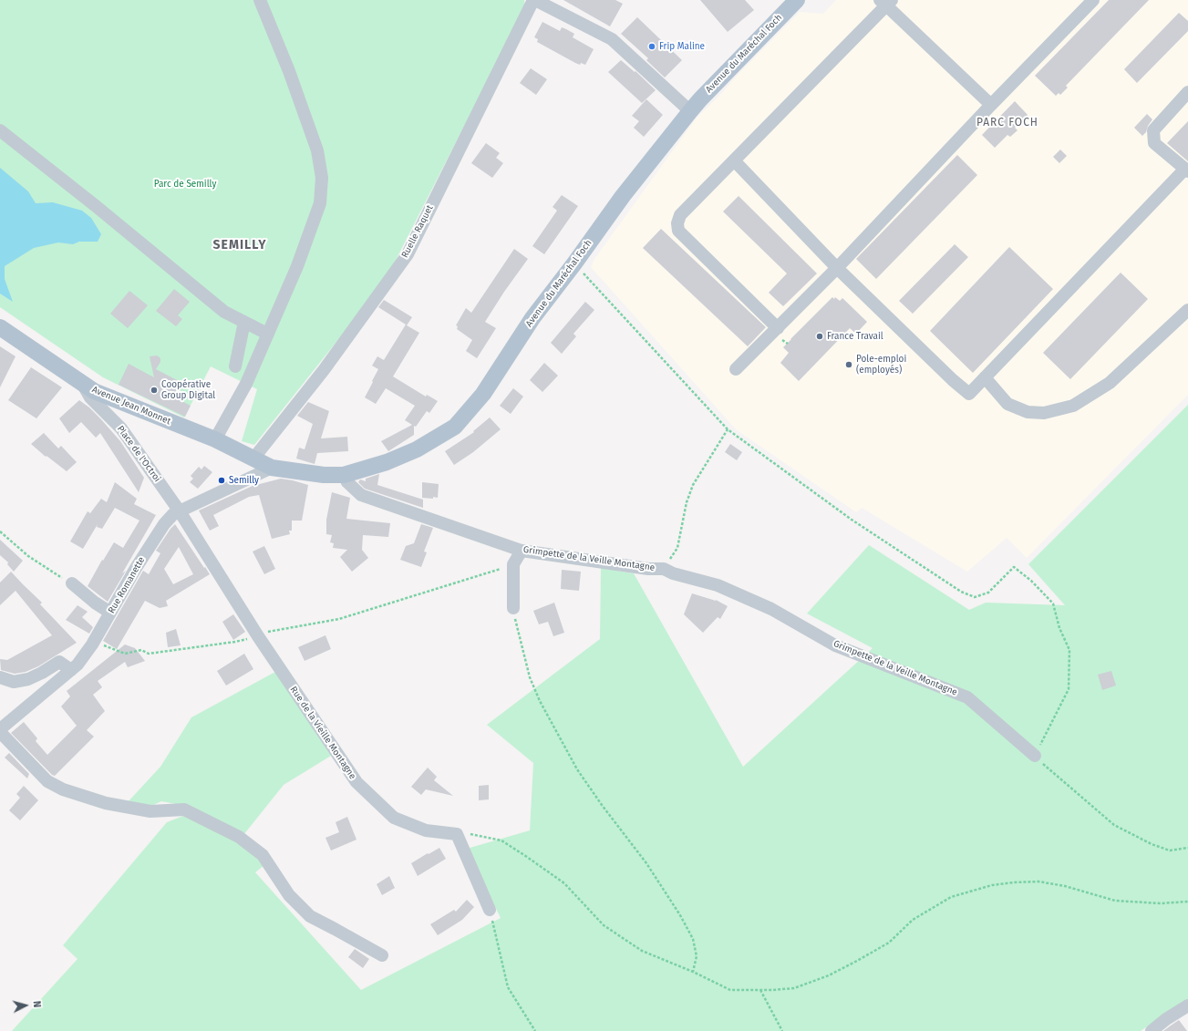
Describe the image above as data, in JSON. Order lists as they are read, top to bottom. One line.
{"streets":{"main road":["Avenue du Maréchal Foch","Avenue Jean Monnet"],"street":["Ruelle Raquet","Place de l'Octroi","Grimpette de la Veille Montagne","Rue Romanette","Rue de la Vieille Montagne"]},"crossings":[["Avenue du Maréchal Foch","Avenue Jean Monnet"],["Avenue du Maréchal Foch","Grimpette de la Veille Montagne"],["Avenue du Maréchal Foch","Rue Romanette"],["Ruelle Raquet","Avenue Jean Monnet"],["Avenue Jean Monnet","Place de l'Octroi"],["Avenue Jean Monnet","Rue Romanette"],["Place de l'Octroi","Rue Romanette"],["Place de l'Octroi","Rue de la Vieille Montagne"],["Rue Romanette","Rue de la Vieille Montagne"]],"districts":["PARC FOCH","SEMILLY"],"parks":["Parc de Semilly"],"places":["Frip Maline","France Travail","Pole-emploi (employés)","Coopérative Group Digital","Semilly"],"north":"right"}
